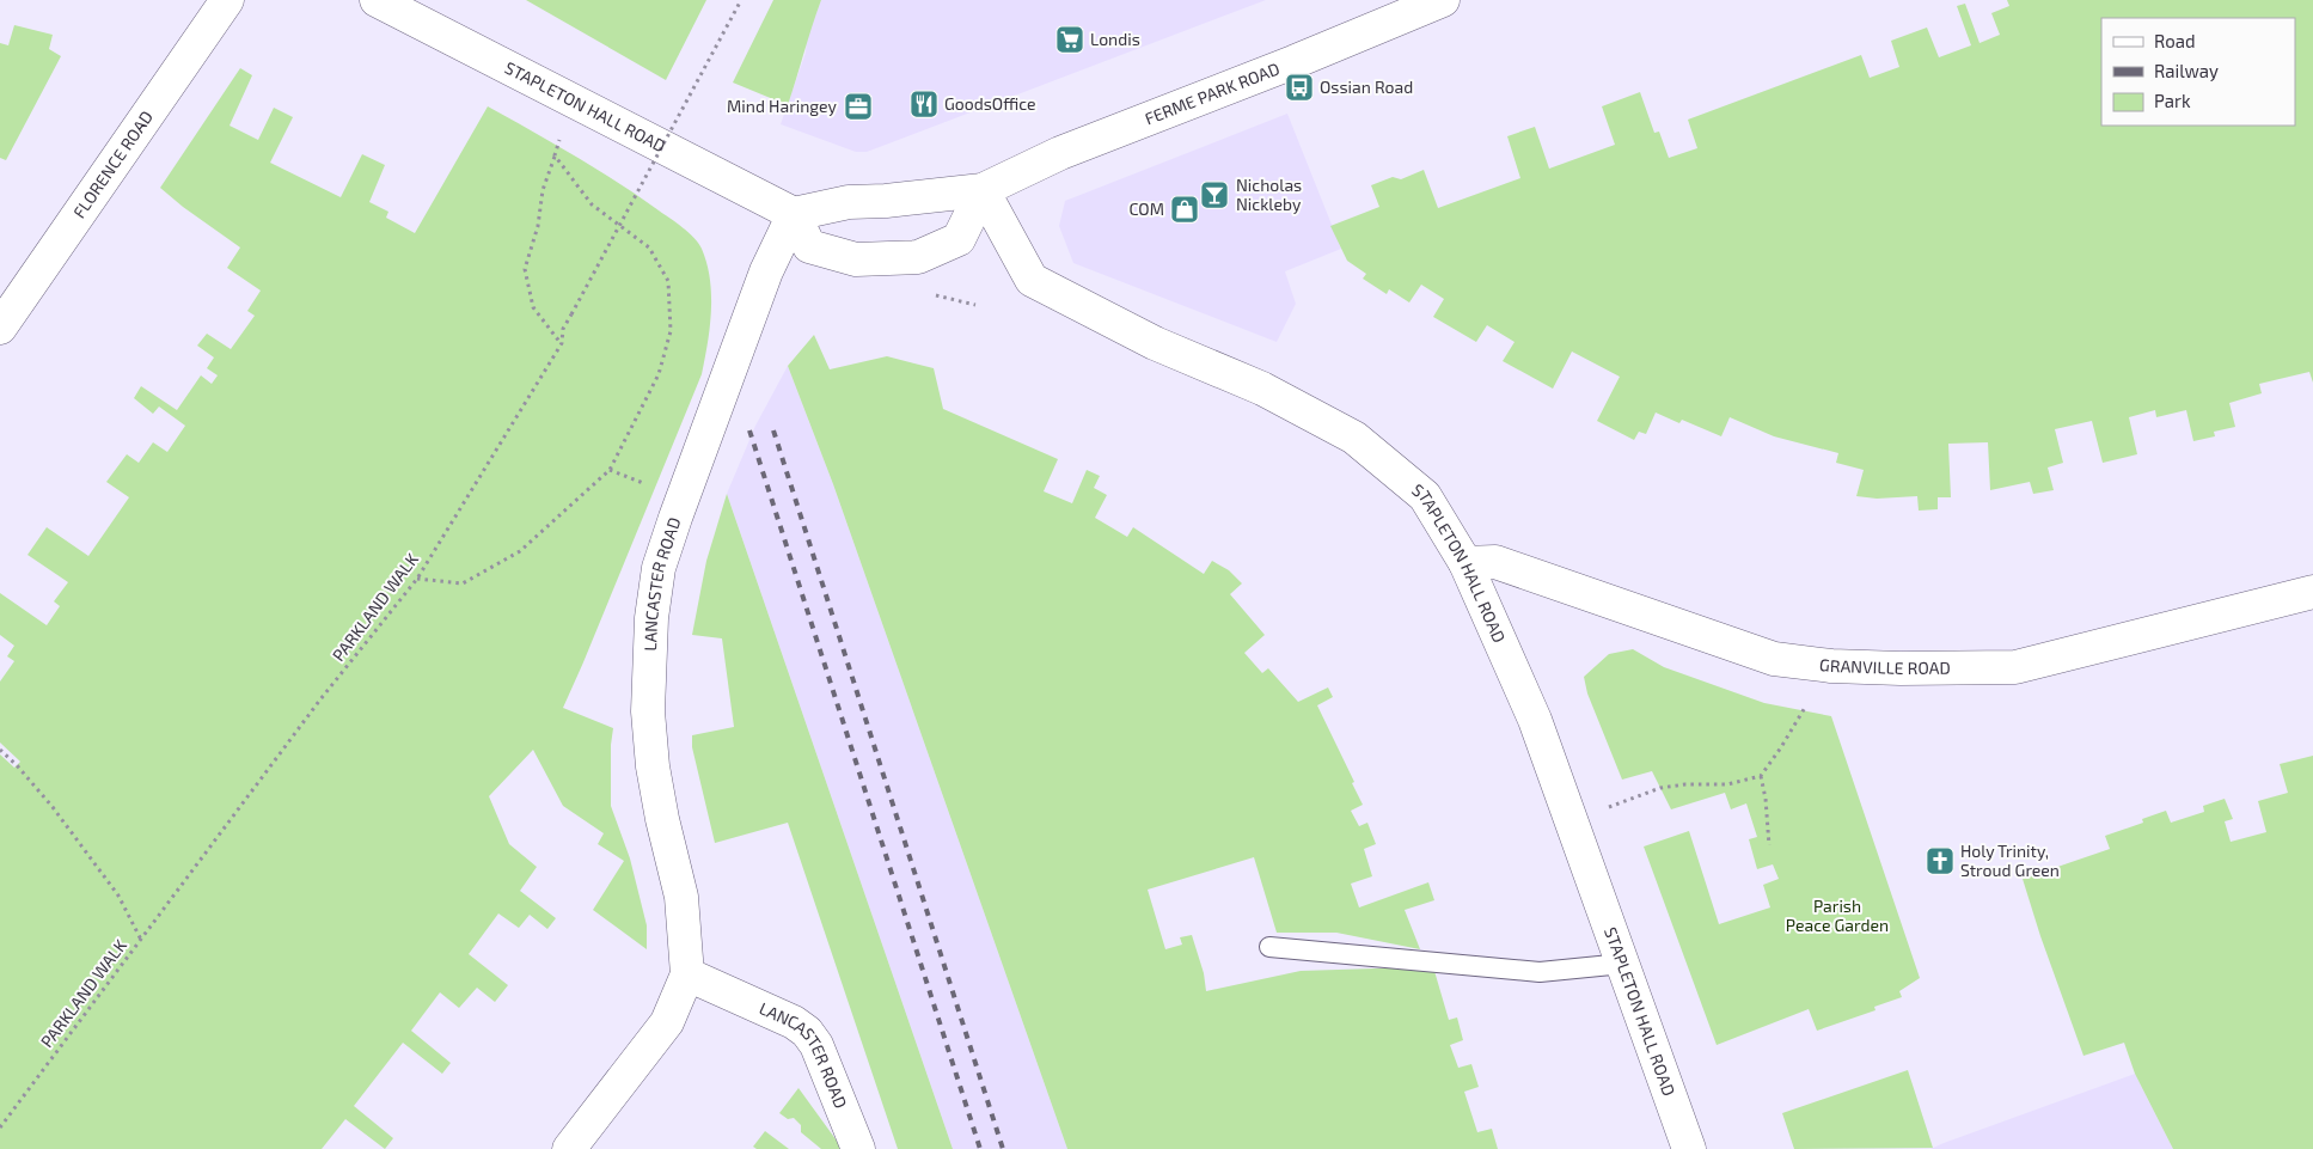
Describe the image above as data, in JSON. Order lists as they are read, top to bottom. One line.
{"streets":{"street":["FERME PARK ROAD","STAPLETON HALL ROAD","FLORENCE ROAD","LANCASTER ROAD","GRANVILLE ROAD"],"path":["PARKLAND WALK"]},"crossings":[["FERME PARK ROAD","STAPLETON HALL ROAD"],["STAPLETON HALL ROAD","LANCASTER ROAD"],["STAPLETON HALL ROAD","GRANVILLE ROAD"]],"parks":["Parish Peace Garden"],"places":{"supermarket":["Londis"],"bus stop":["Ossian Road"],"restaurant":["GoodsOffice"],"office":["Mind Haringey"],"bar":["Nicholas Nickleby"],"shop":["COM"],"church":["Holy Trinity, Stroud Green"]},"legend":["Road","Railway","Park"]}
